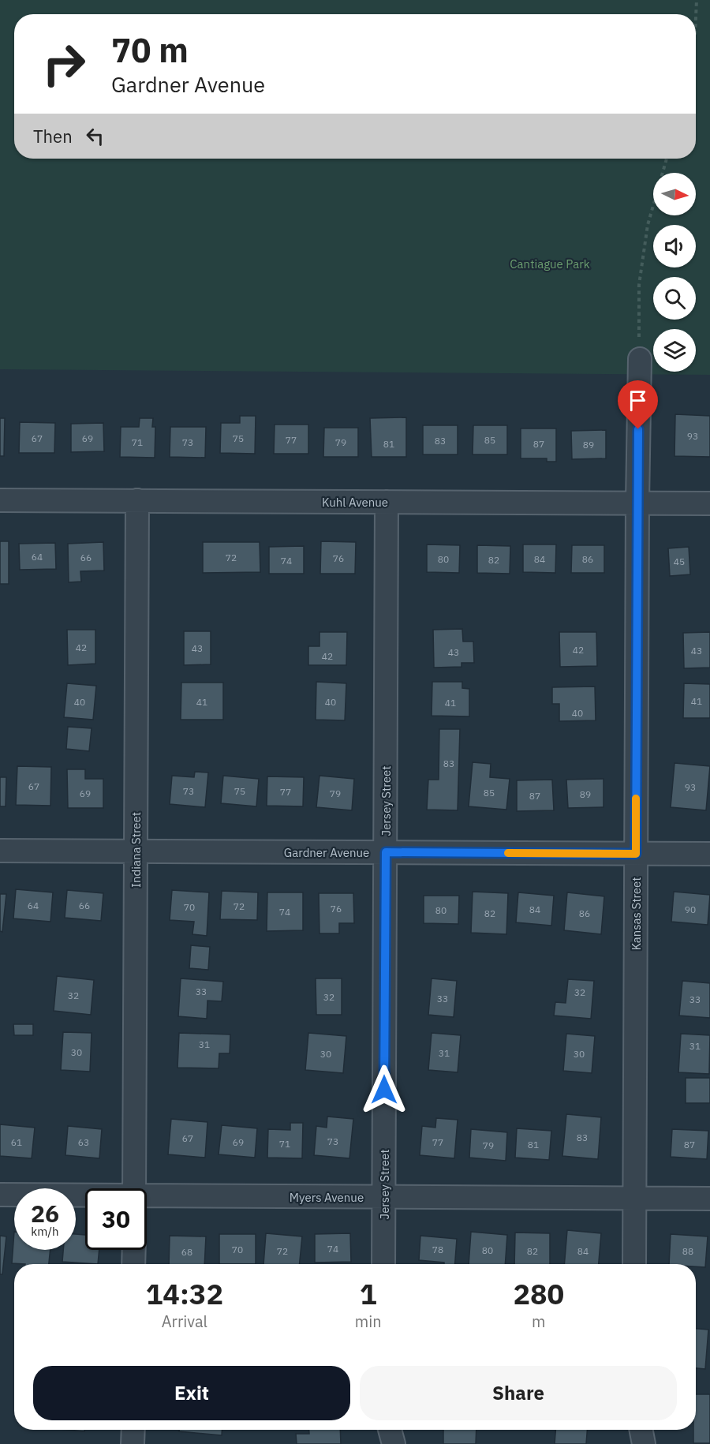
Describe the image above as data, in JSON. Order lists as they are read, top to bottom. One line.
{"streets":{"street":["Kuhl Avenue","Jersey Street","Indiana Street","Gardner Avenue","Kansas Street","Myers Avenue"]},"crossings":[["Kuhl Avenue","Jersey Street"],["Kuhl Avenue","Indiana Street"],["Kuhl Avenue","Kansas Street"],["Jersey Street","Gardner Avenue"],["Jersey Street","Myers Avenue"],["Indiana Street","Gardner Avenue"],["Gardner Avenue","Kansas Street"],["Kansas Street","Myers Avenue"]],"parks":["Cantiague Park"],"house_numbers":["93","67","69","75","77","85","83","71","73","79","81","87","89","64","66","72","76","80","84","86","82","74","45","42","43","42","43","43","42","41","40","41","40","41","40","83","67","93","73","75","77","85","69","79","89","87","64","66","72","70","76","84","90","80","74","82","86","33","32","32","32","33","33","31","31","30","31","30","30","83","67","73","61","63","69","77","71","81","87","79","74","70","78","80","72","82","84","88","68"],"north":"right","page":{"turn":["70 m","Gardner Avenue"],"then":"Then","speed":"26 km/h","limit":"30","eta":["14:32","Arrival","1","min","280","m"],"buttons":["Exit","Share"]}}
